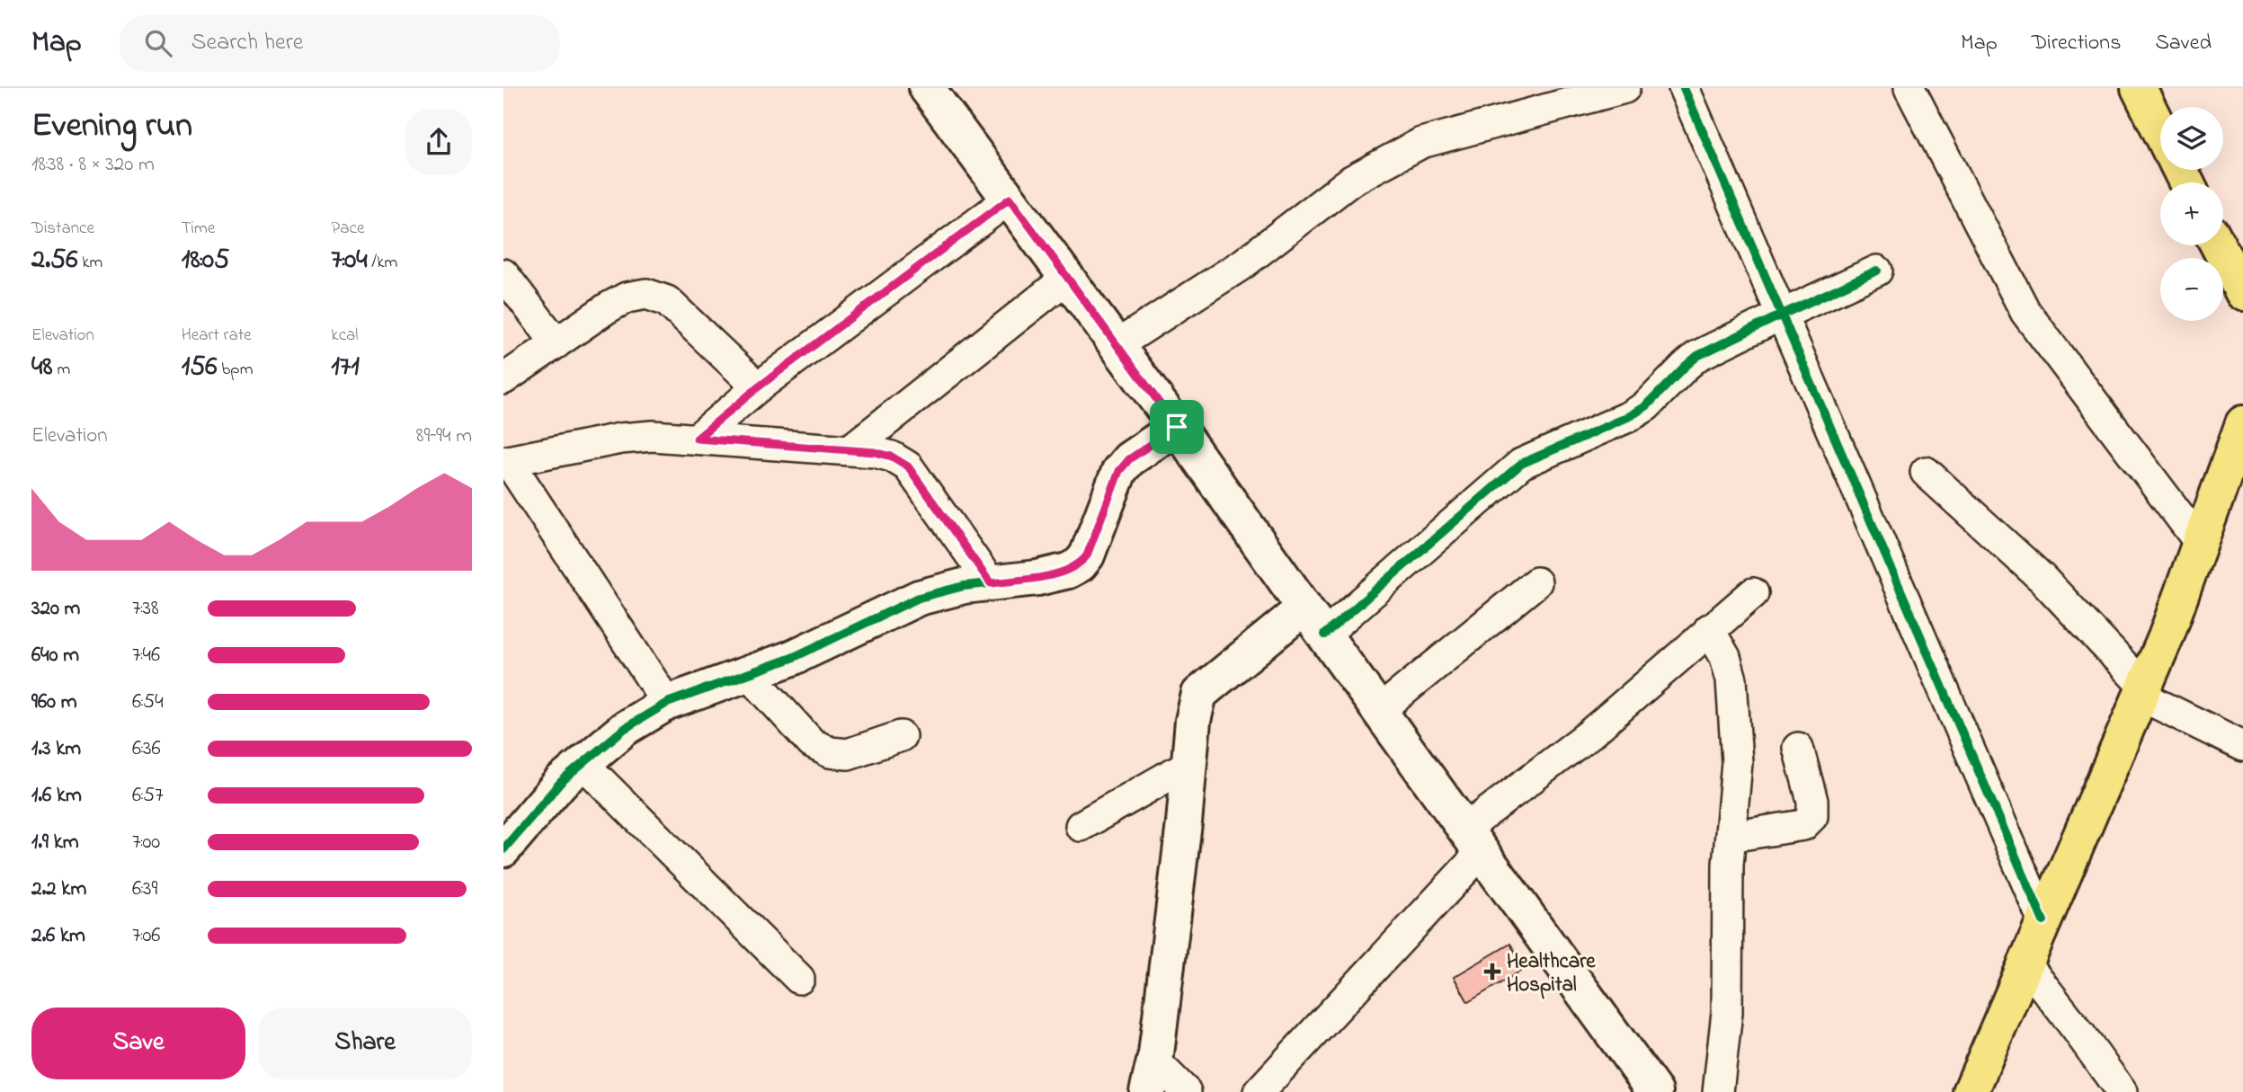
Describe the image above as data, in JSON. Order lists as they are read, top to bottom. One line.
{"places":{"health":["Healthcare Hospital"]},"page":{"header":"Map","search":"Search here","nav":["Map","Directions","Saved"],"heading":["Evening run","18:38 · 8 × 320 m"],"map_buttons":["+","−"],"stats":[["Distance","2.56 km"],["Time","18:05"],["Pace","7:04 /km"],["Elevation","48 m"],["Heart rate","156 bpm"],["kcal","171"]],"chart":["Elevation","89–94 m"],"list":[{"name":"320 m","note":"7:38"},{"name":"640 m","note":"7:46"},{"name":"960 m","note":"6:54"},{"name":"1.3 km","note":"6:36"},{"name":"1.6 km","note":"6:57"},{"name":"1.9 km","note":"7:00"},{"name":"2.2 km","note":"6:39"},{"name":"2.6 km","note":"7:06"}],"buttons":["Save","Share"]}}
